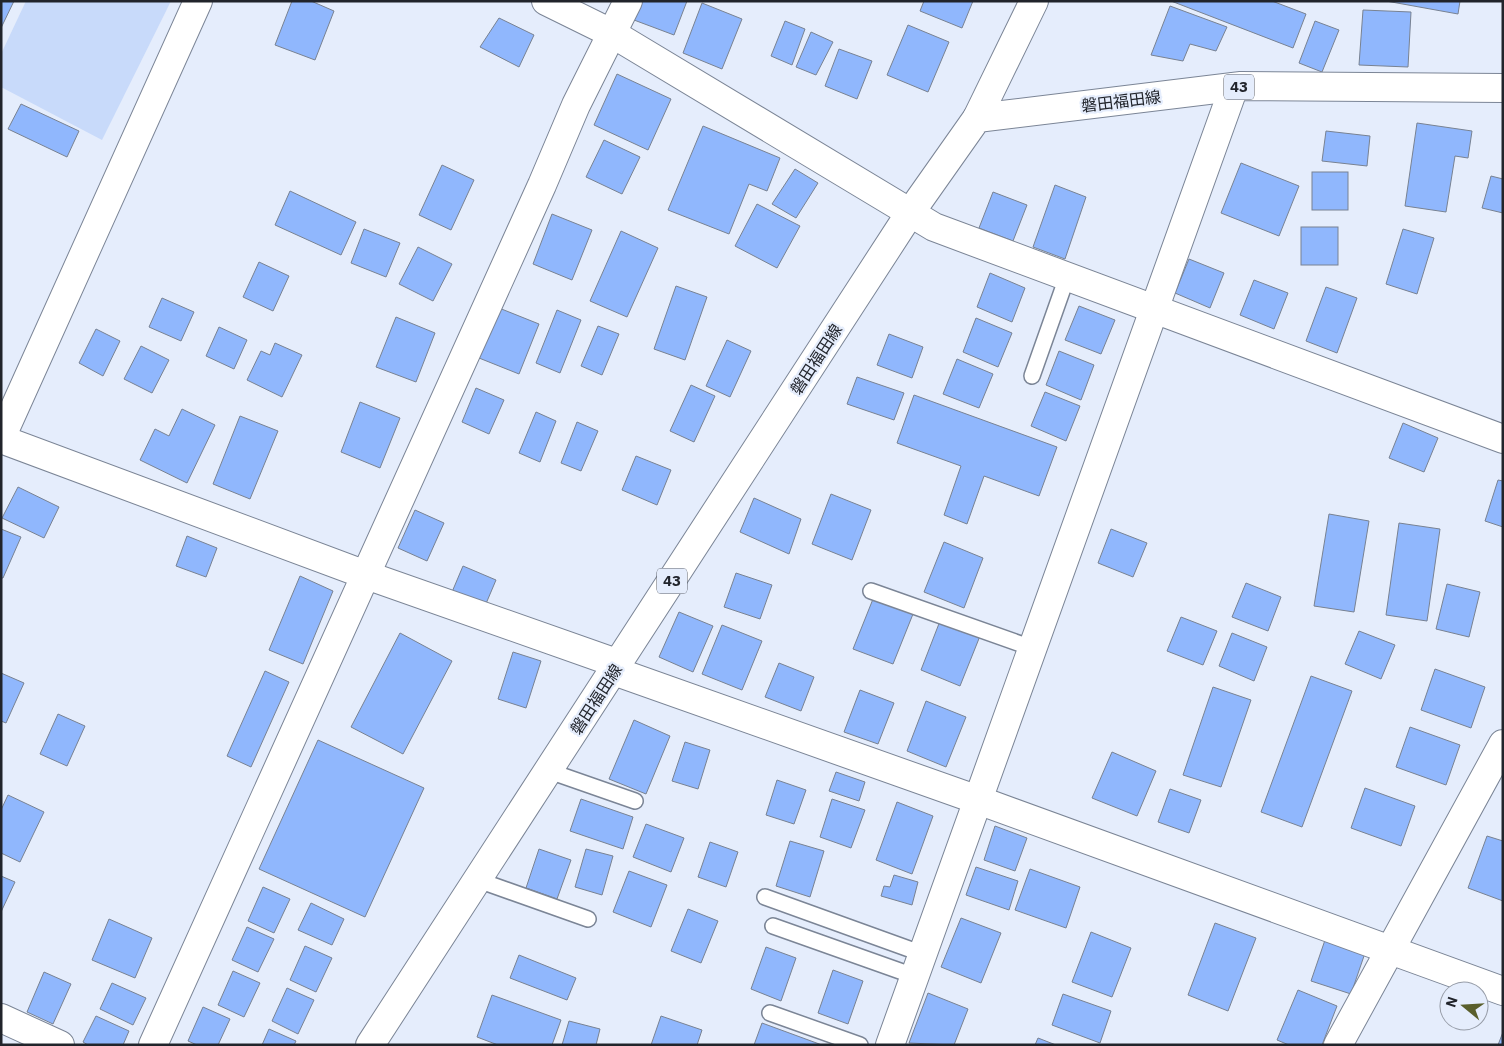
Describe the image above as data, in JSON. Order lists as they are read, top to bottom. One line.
{"streets":{"street":["43","磐田福田線"]},"north":"left"}
